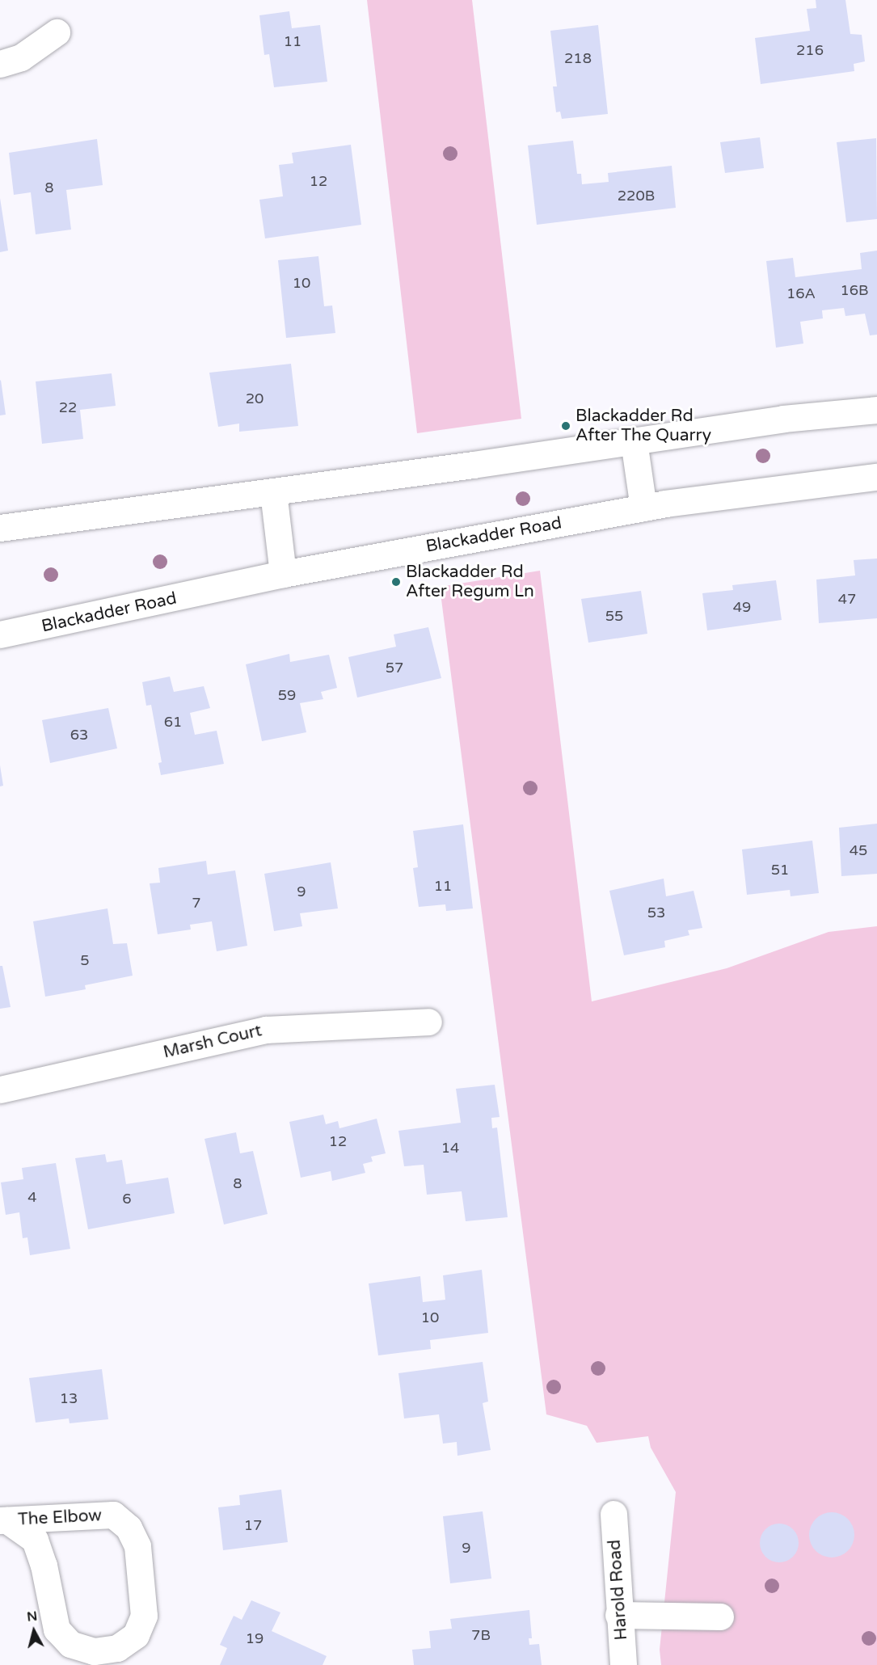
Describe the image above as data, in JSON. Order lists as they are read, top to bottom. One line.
{"streets":{"street":["Blackadder Road","Marsh Court","The Elbow","Harold Road"]},"places":["Blackadder Rd After The Quarry","Blackadder Rd After Regum Ln"],"house_numbers":["11","216","218","12","8","220B","10","16B","16A","20","22","47","49","55","57","59","61","63","45","51","11","9","7","53","5","12","14","8","4","6","10","13","17","9","7B","19"],"north":"top"}
